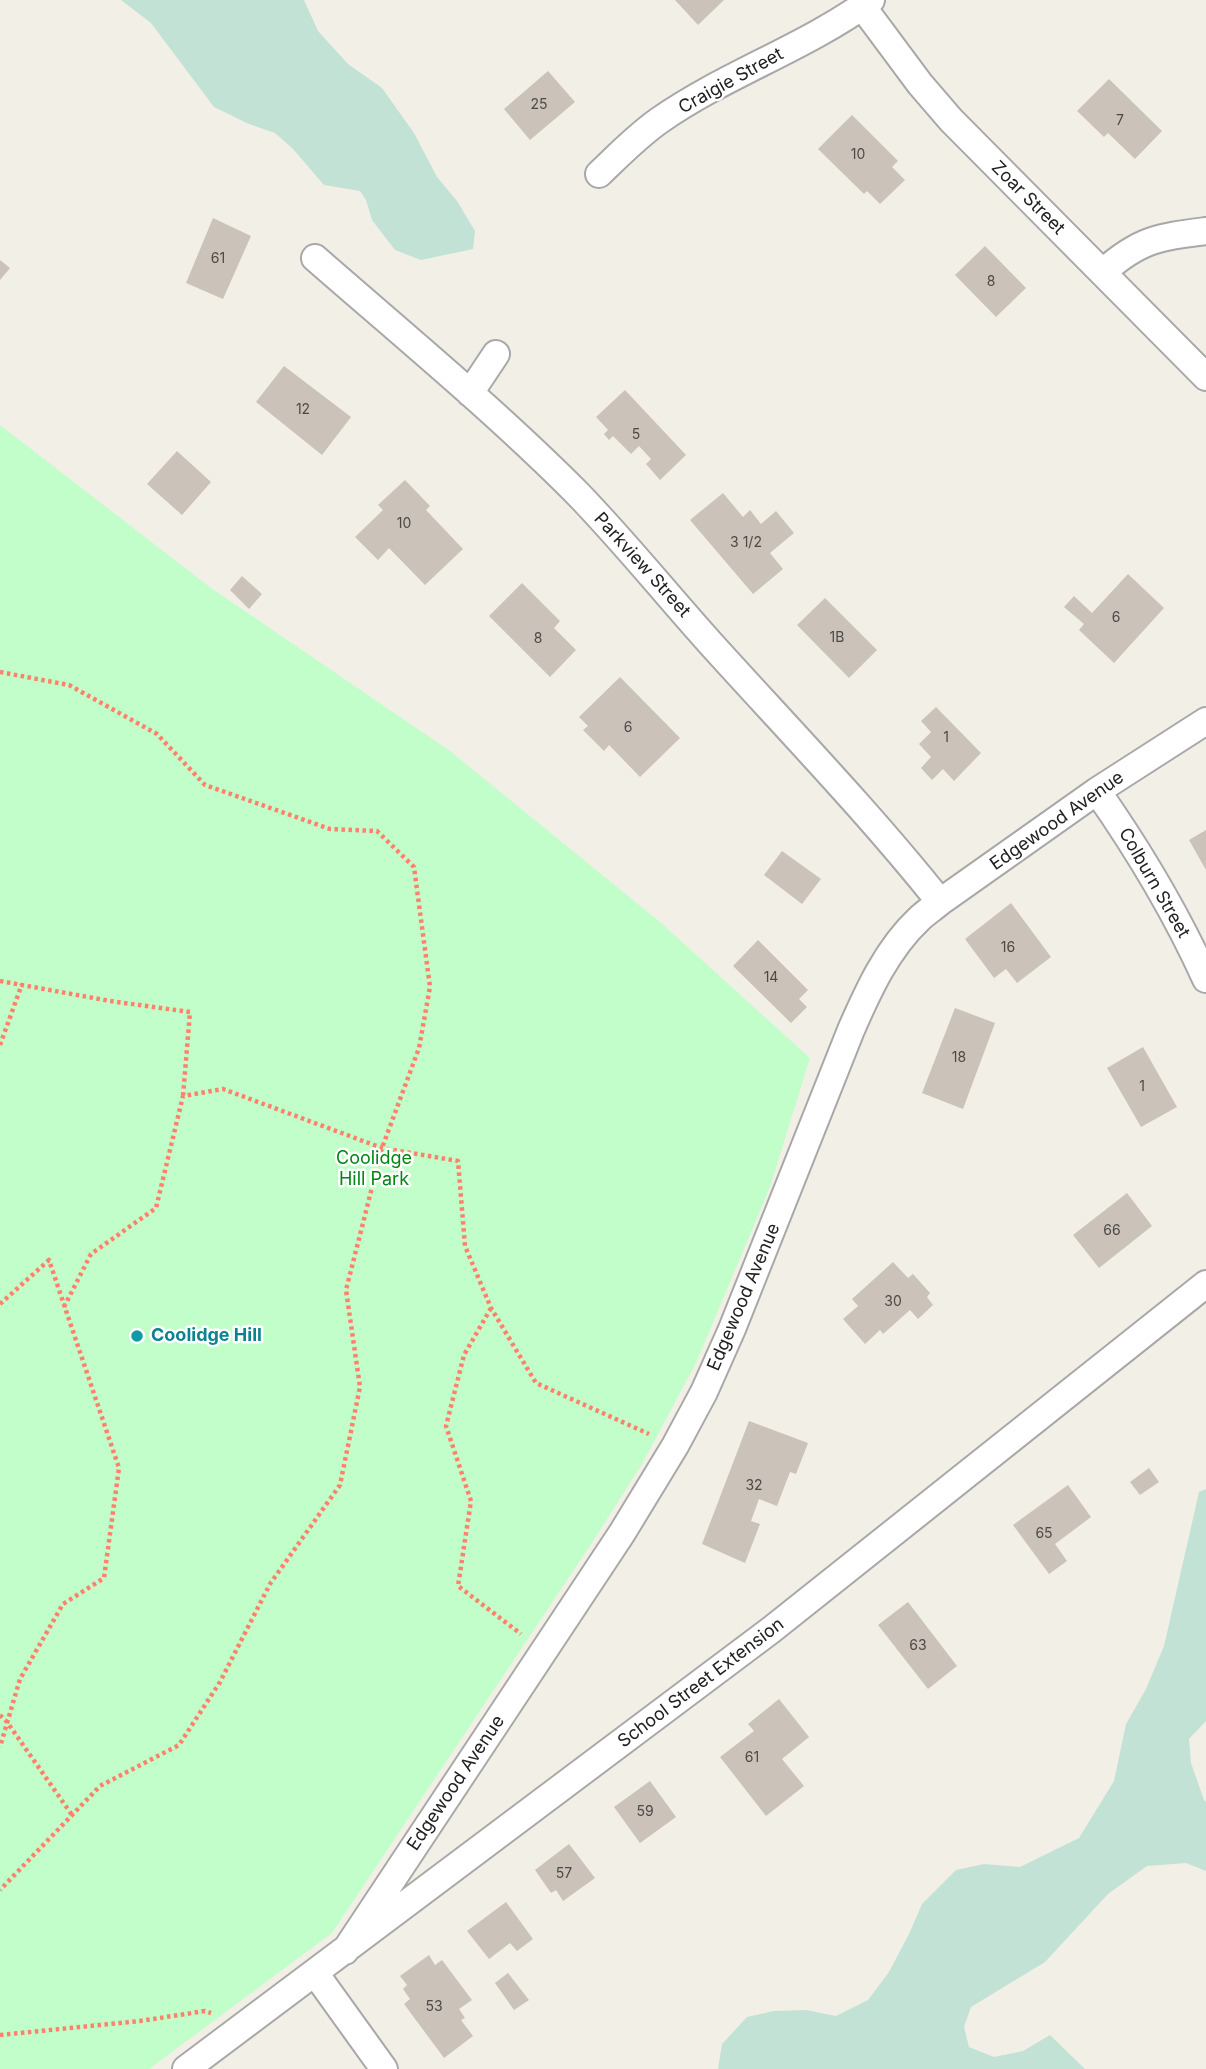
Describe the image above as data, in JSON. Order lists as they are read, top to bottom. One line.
{"streets":{"street":["Craigie Street","Zoar Street","Parkview Street","Edgewood Avenue","Colburn Street","School Street Extension"]},"crossings":[["Craigie Street","Zoar Street"],["Parkview Street","Edgewood Avenue"],["Edgewood Avenue","Colburn Street"],["Edgewood Avenue","School Street Extension"]],"parks":["Coolidge Hill Park"],"places":["Coolidge Hill"],"house_numbers":["25","7","10","61","8","12","5","10","3 1/2","6","1B","8","6","1","16","14","18","1","66","30","32","65","63","61","59","57","53"]}
